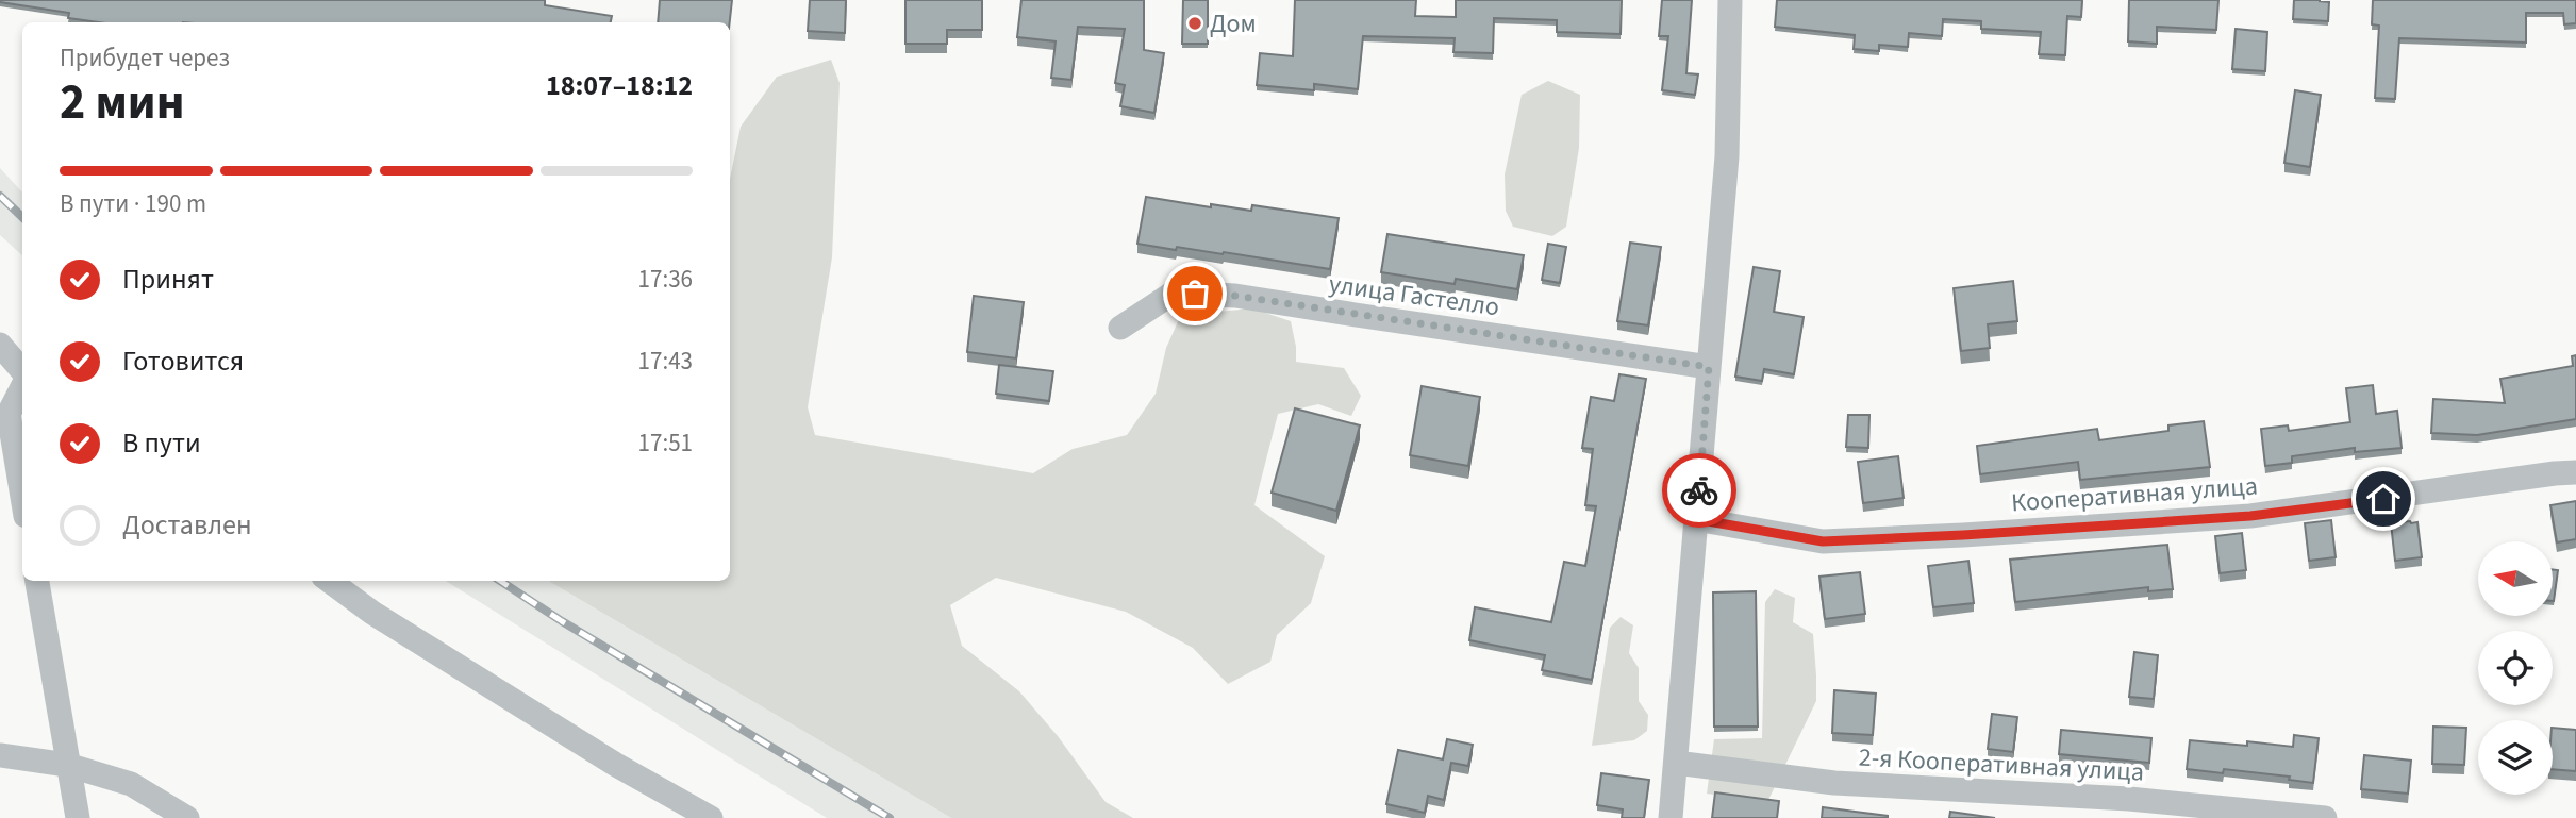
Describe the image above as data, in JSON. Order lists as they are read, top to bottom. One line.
{"streets":{"street":["улица Гастелло","Кооперативная улица","2-я Кооперативная улица"]},"places":["Дом"],"north":"left","page":{"heading":["2 мин","Прибудет через","18:07–18:12"],"bar":"В пути · 190 m","list":[["Принят","17:36"],["Готовится","17:43"],["В пути","17:51"],"Доставлен"]}}
